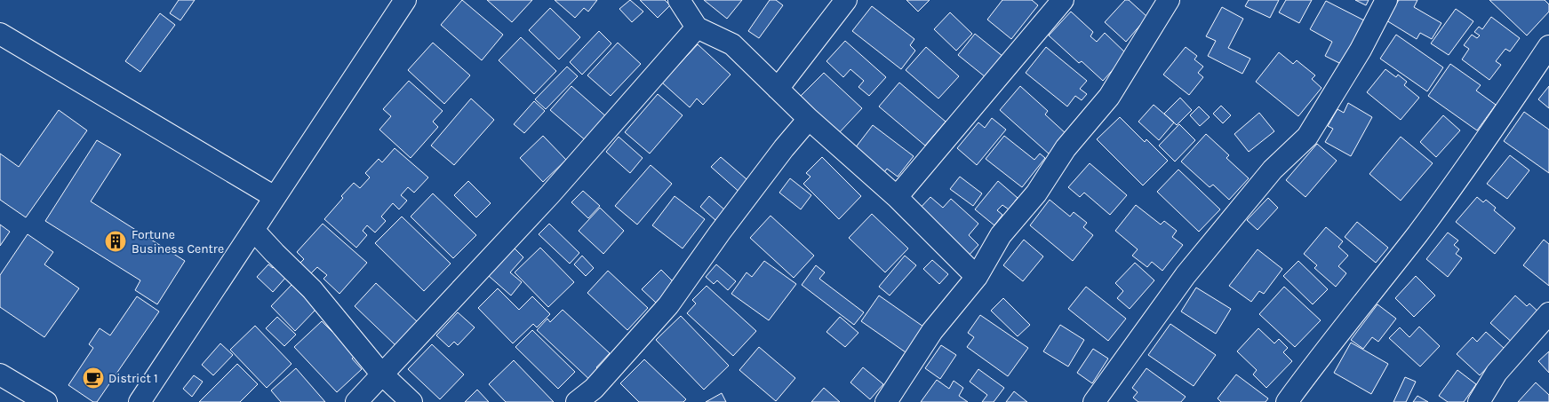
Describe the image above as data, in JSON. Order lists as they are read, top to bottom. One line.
{"places":{"building":["Fortune Business Centre"],"cafe":["District 1"]}}
